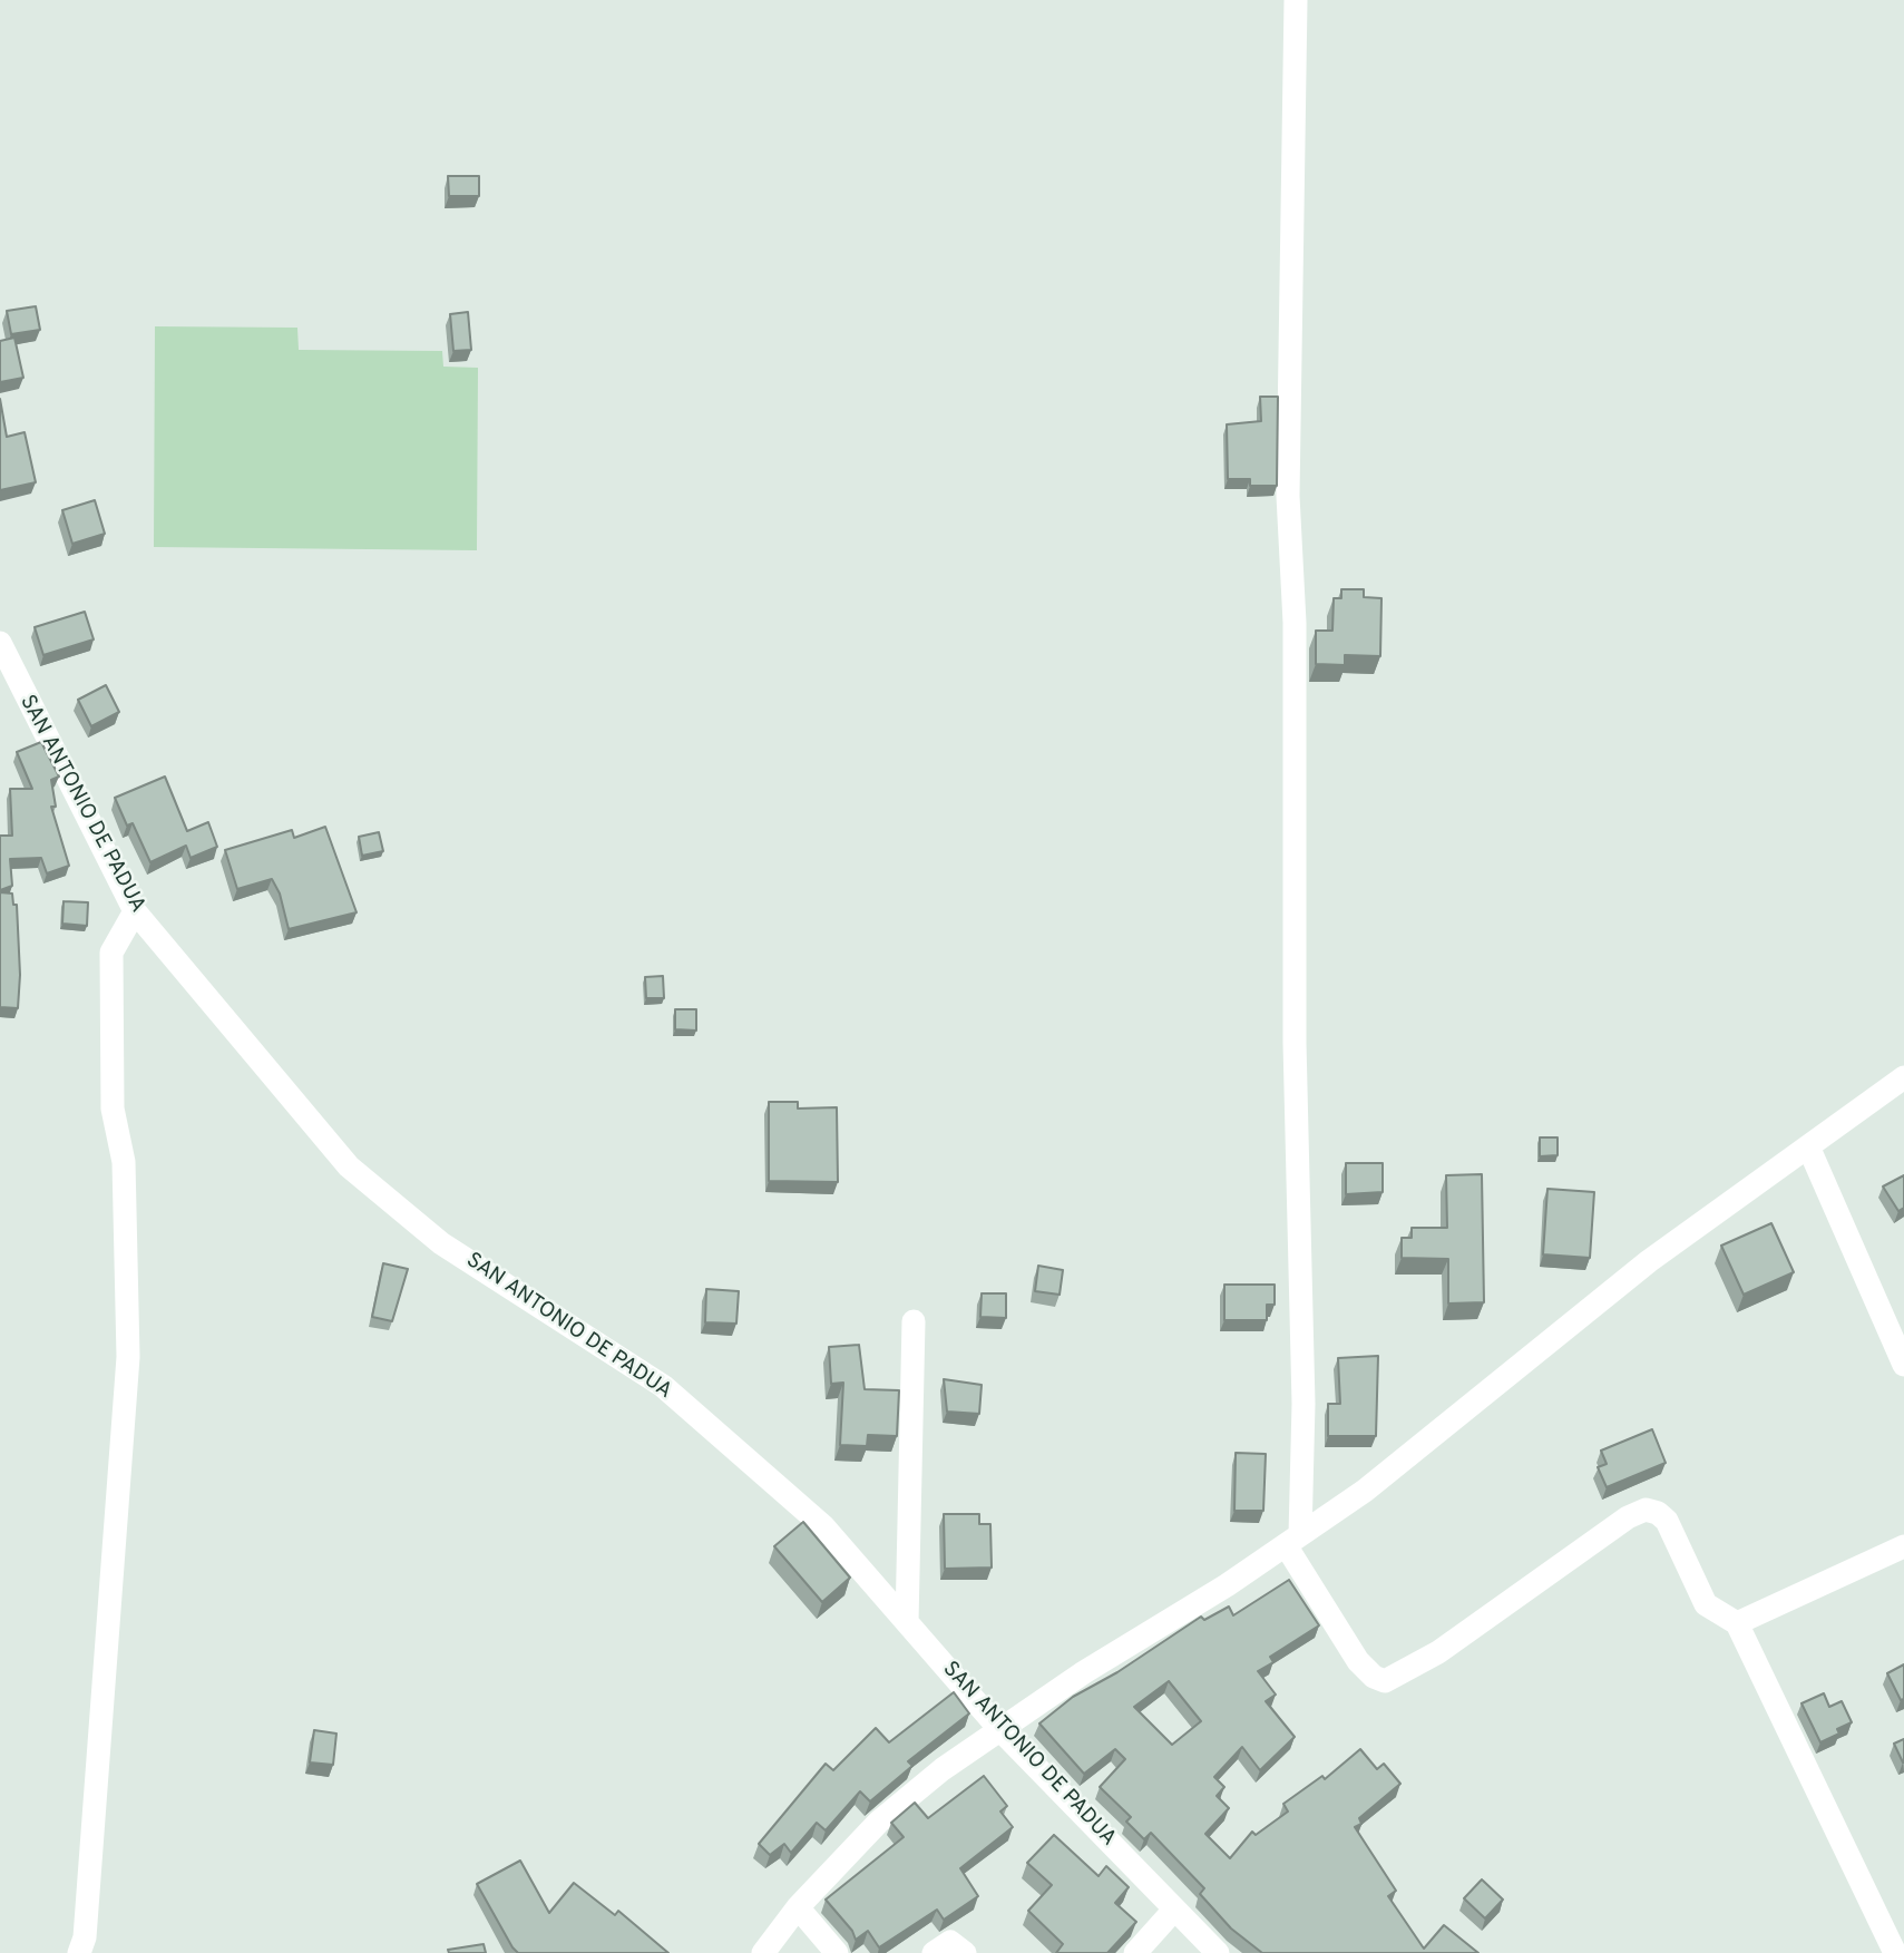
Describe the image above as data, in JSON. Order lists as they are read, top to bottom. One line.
{"streets":{"street":["SAN ANTONIO DE PADUA"]}}
